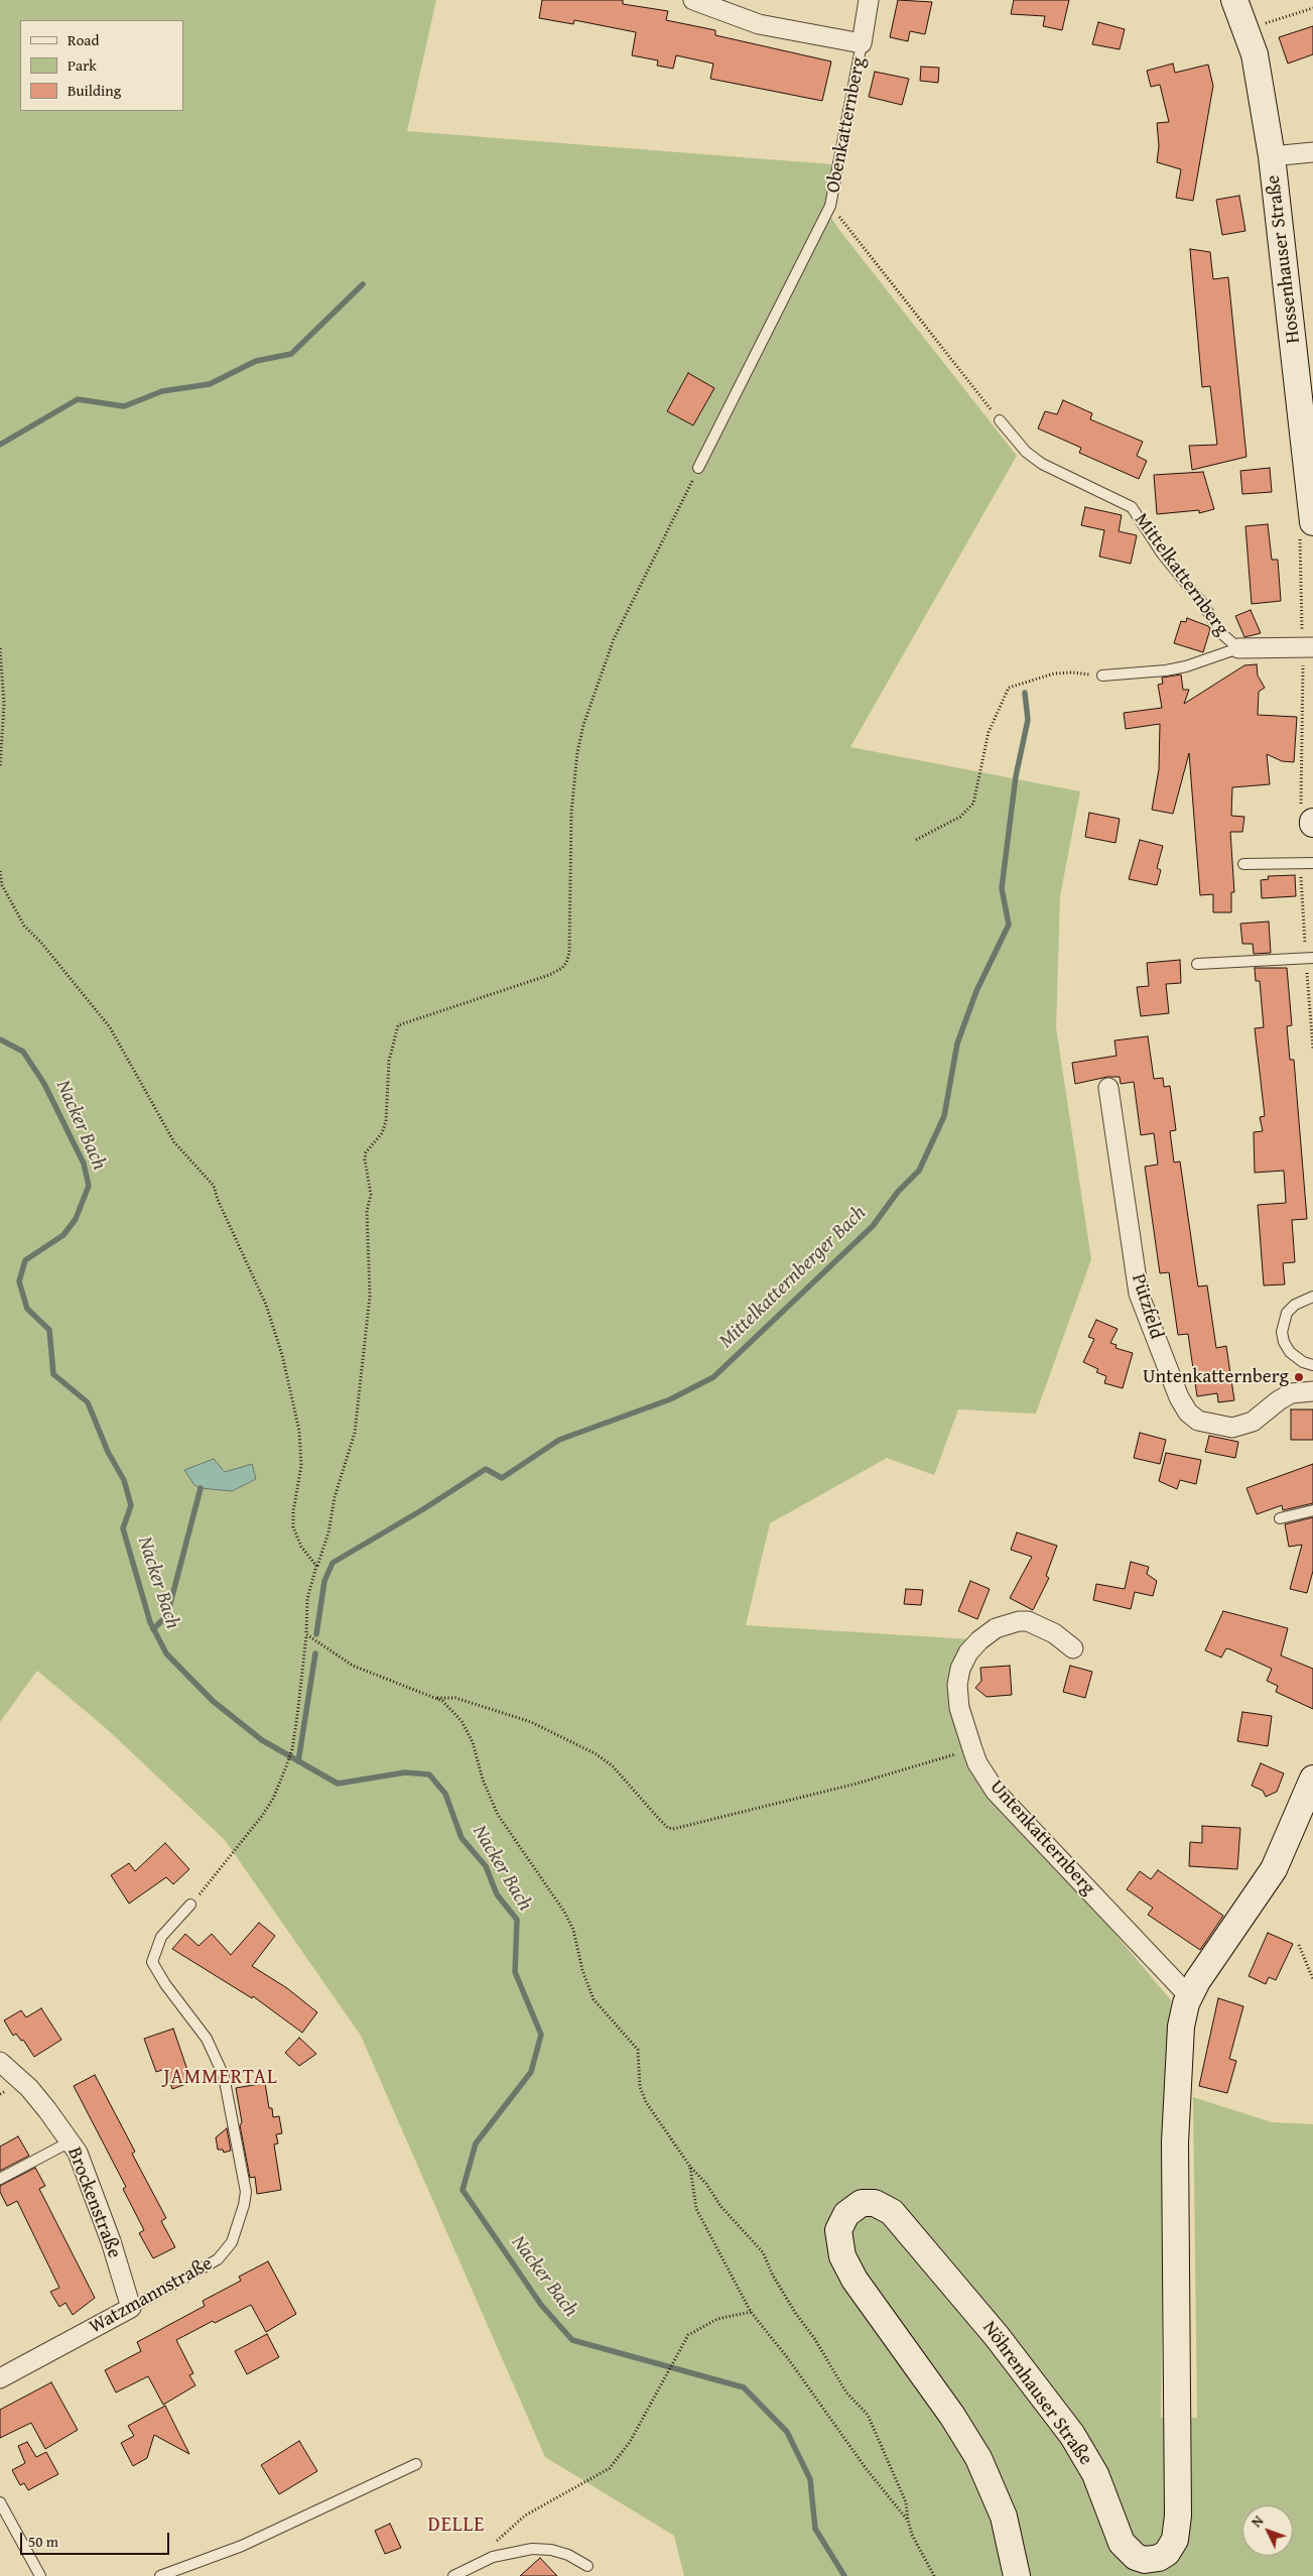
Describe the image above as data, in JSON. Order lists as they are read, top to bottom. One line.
{"streets":{"street":["Obenkatternberg","Hossenhauser Straße","Mittelkatternberg","Pützfeld","Untenkatternberg","Brockenstraße","Watzmannstraße","Nöhrenhauser Straße"]},"crossings":[["Untenkatternberg","Nöhrenhauser Straße"],["Brockenstraße","Watzmannstraße"]],"districts":["JAMMERTAL","DELLE"],"water":["Nacker Bach","Mittelkatternberger Bach"],"places":["Untenkatternberg"],"legend":["Road","Park","Building"],"scale_bar":"50 m","north":"top left"}
